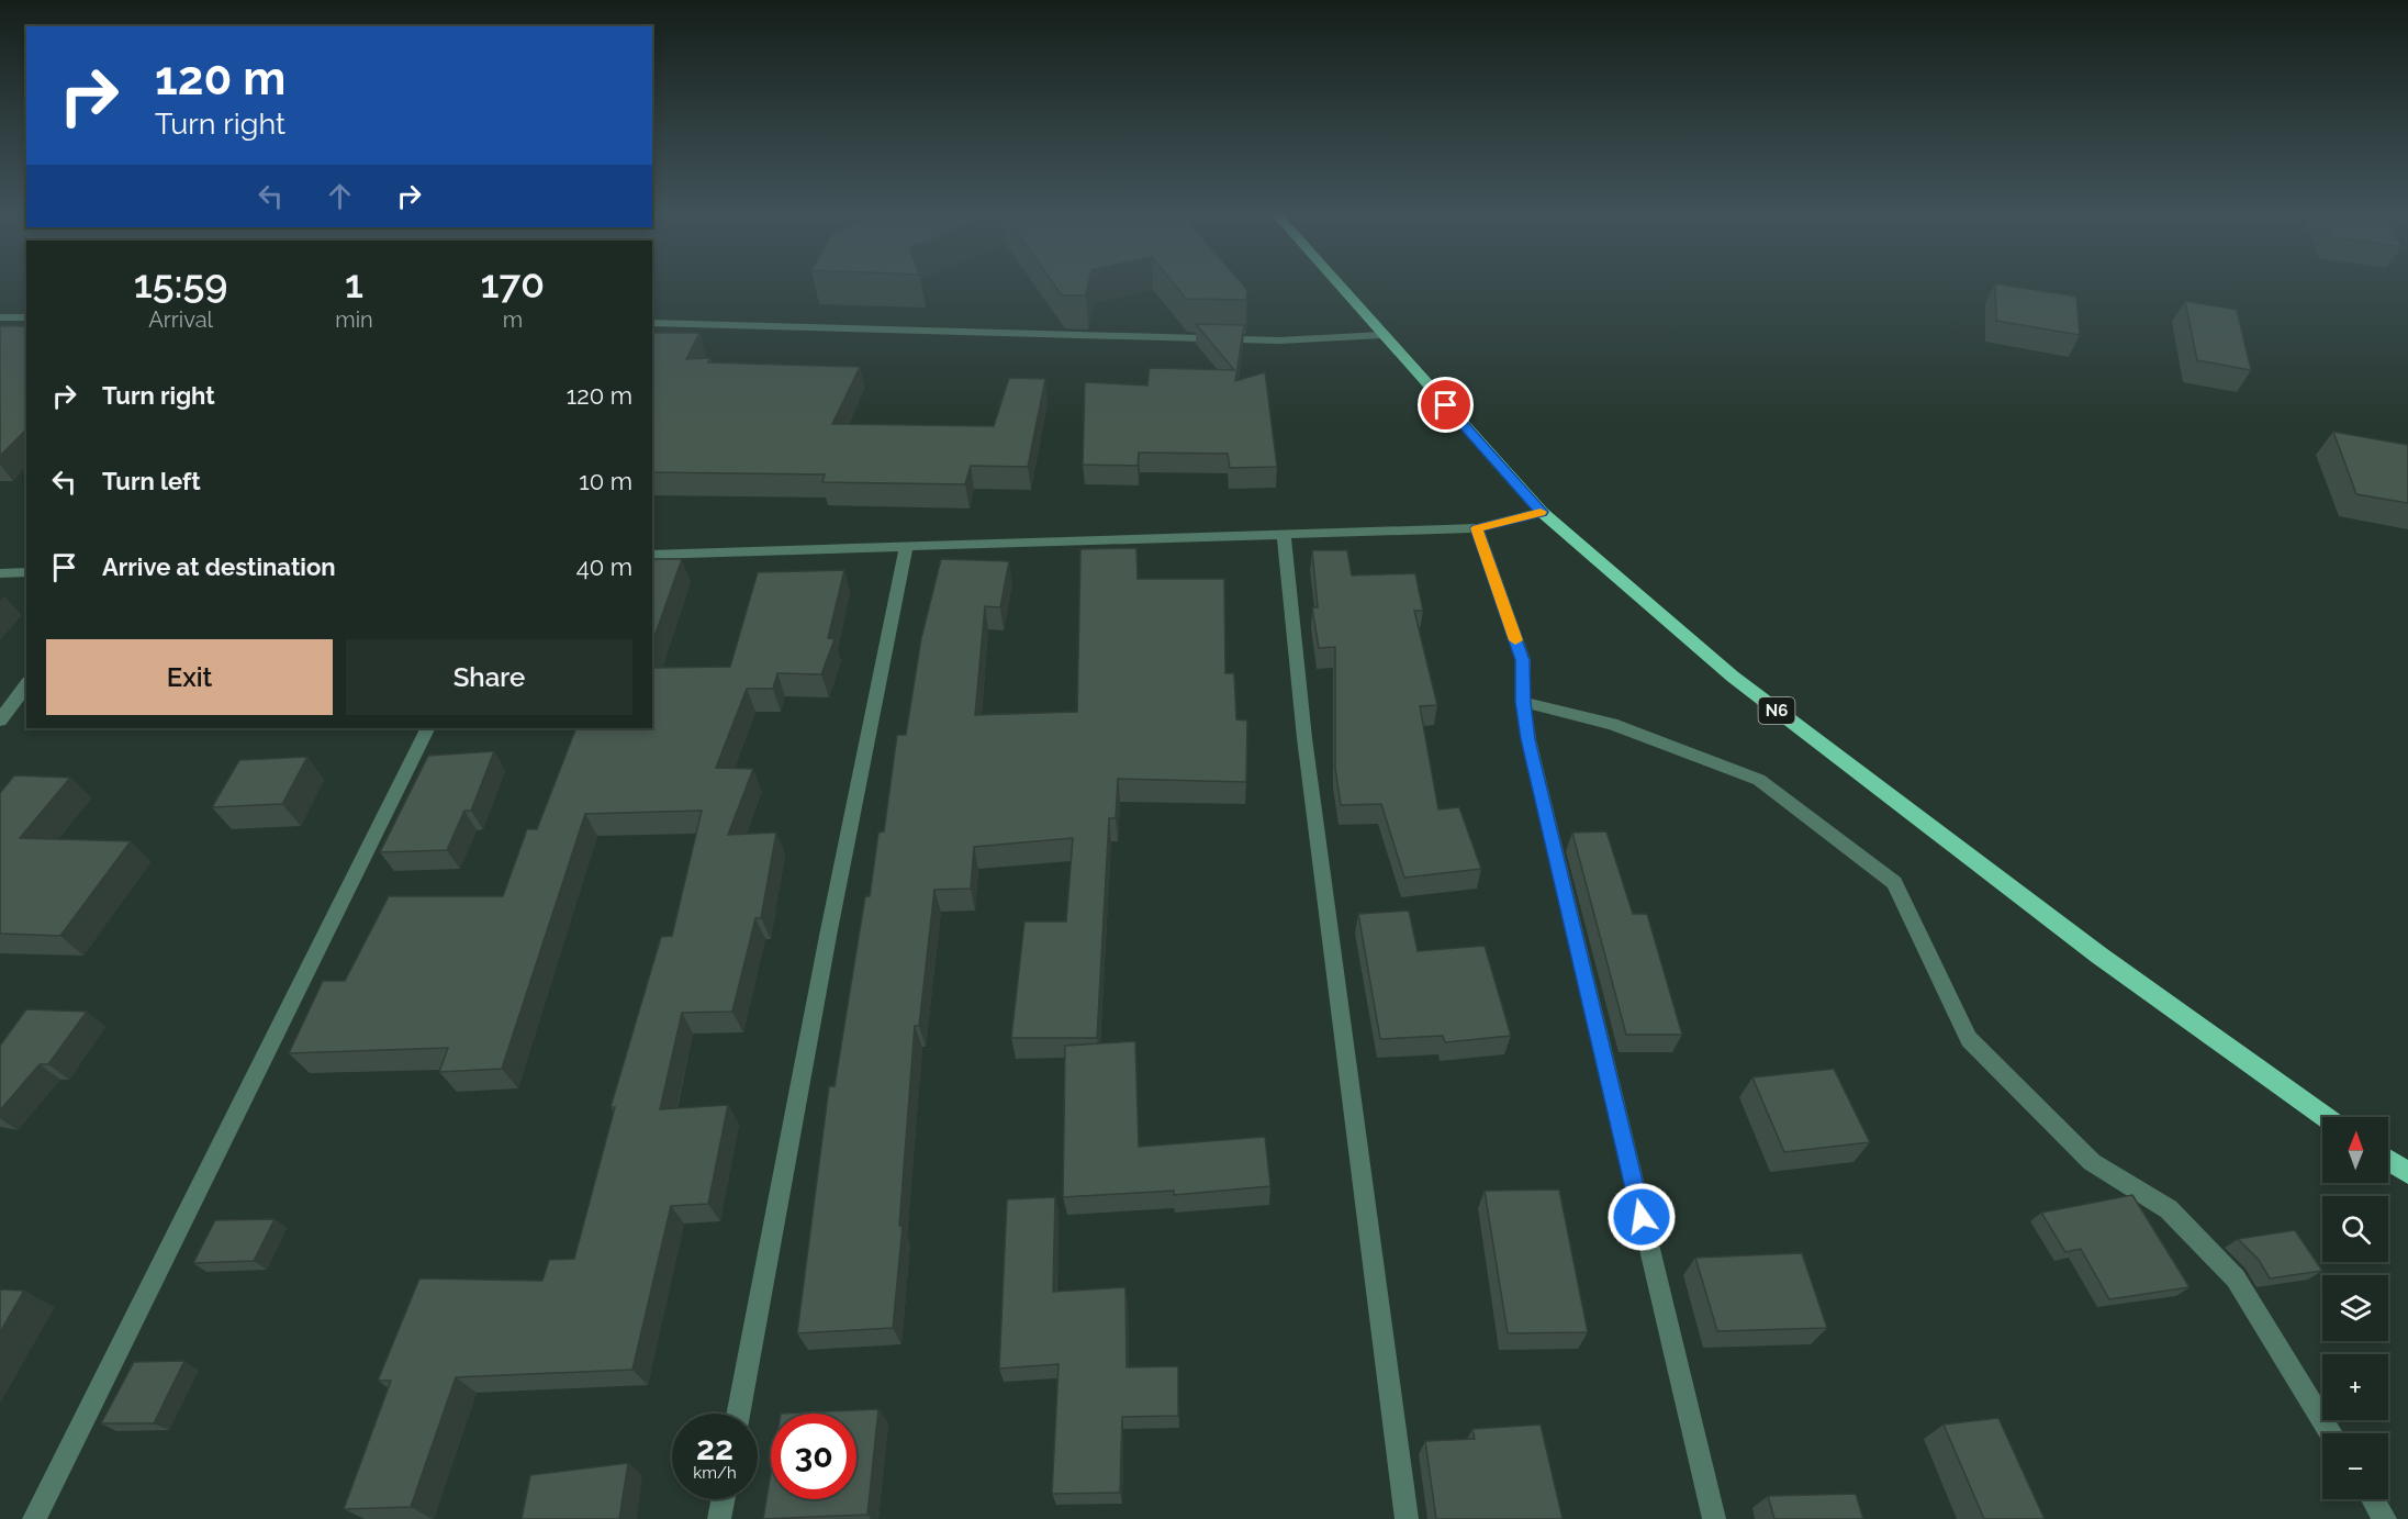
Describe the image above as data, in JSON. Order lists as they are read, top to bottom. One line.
{"streets":{"highway":["N6"]},"north":"top","page":{"turn":["120 m","Turn right"],"eta":["15:59","Arrival","1","min","170","m"],"list":[{"name":"Turn right","value":"120 m"},{"name":"Turn left","value":"10 m"},{"name":"Arrive at destination","value":"40 m"}],"buttons":["Exit","Share"],"map_buttons":["+","−"],"speed":"22 km/h","limit":"30"}}
